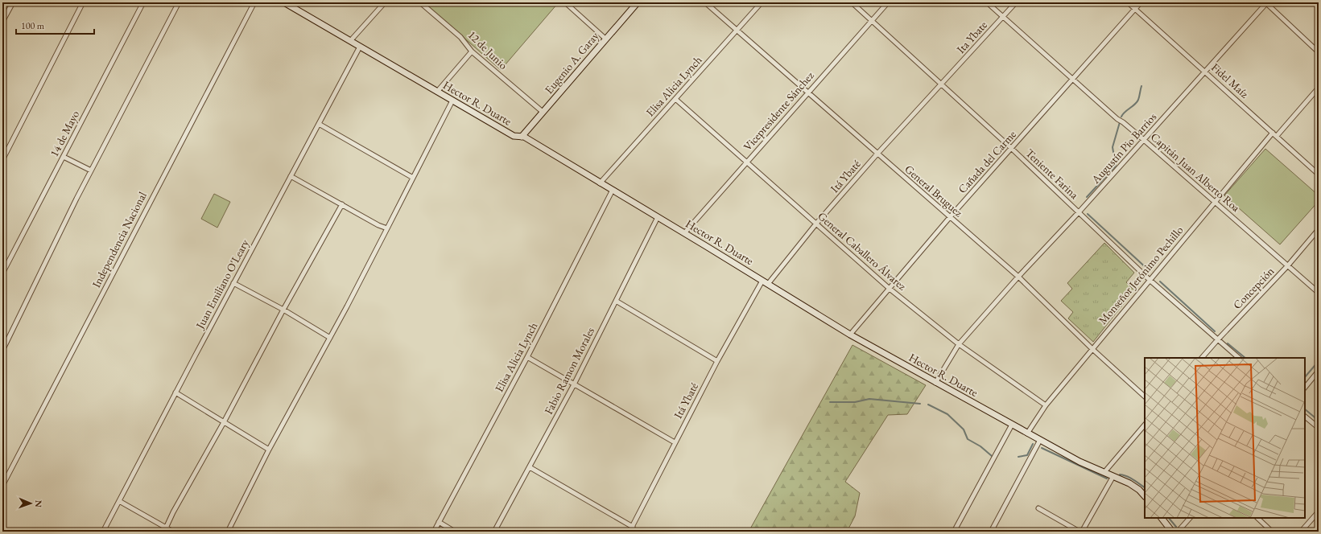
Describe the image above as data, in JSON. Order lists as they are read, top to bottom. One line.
{"streets":{"street":["Ita Ybate","12 de Junio","Eugenio A. Garay","Fidel Maíz","Elisa Alicia Lynch","Hector R. Duarte","Vicepresidente Sánchez","14 de Mayo","Augustín Pio Barrios","Cañada del Carme","Capitán Juan Alberto Roa","Teniente Farina","Itá Ybaté","General Bruguez","Independencia Nacional","General Caballero Álvarez","Monseñor Jerónimo Pechillo","Juan Emiliano O'Leary","Concepción","Fabio Ramon Morales"]},"crossings":[["Ita Ybate","Capitán Juan Alberto Roa"],["Ita Ybate","Teniente Farina"],["Ita Ybate","Itá Ybaté"],["12 de Junio","Eugenio A. Garay"],["Eugenio A. Garay","Hector R. Duarte"],["Fidel Maíz","Augustín Pio Barrios"],["Fidel Maíz","Cañada del Carme"],["Fidel Maíz","Monseñor Jerónimo Pechillo"],["Elisa Alicia Lynch","Hector R. Duarte"],["Elisa Alicia Lynch","General Bruguez"],["Elisa Alicia Lynch","General Caballero Álvarez"],["Hector R. Duarte","Vicepresidente Sánchez"],["Hector R. Duarte","Augustín Pio Barrios"],["Hector R. Duarte","Cañada del Carme"],["Hector R. Duarte","Itá Ybaté"],["Hector R. Duarte","Monseñor Jerónimo Pechillo"],["Hector R. Duarte","Juan Emiliano O'Leary"],["Hector R. Duarte","Fabio Ramon Morales"],["Vicepresidente Sánchez","Teniente Farina"],["Vicepresidente Sánchez","General Bruguez"],["Vicepresidente Sánchez","General Caballero Álvarez"],["Augustín Pio Barrios","Capitán Juan Alberto Roa"],["Augustín Pio Barrios","Teniente Farina"],["Augustín Pio Barrios","General Bruguez"],["Augustín Pio Barrios","General Caballero Álvarez"],["Cañada del Carme","Capitán Juan Alberto Roa"],["Cañada del Carme","Teniente Farina"],["Cañada del Carme","General Bruguez"],["Cañada del Carme","General Caballero Álvarez"],["Capitán Juan Alberto Roa","Monseñor Jerónimo Pechillo"],["Capitán Juan Alberto Roa","Concepción"],["Teniente Farina","Itá Ybaté"],["Teniente Farina","Monseñor Jerónimo Pechillo"],["Teniente Farina","Concepción"],["Itá Ybaté","General Bruguez"],["Itá Ybaté","General Caballero Álvarez"],["General Bruguez","Monseñor Jerónimo Pechillo"],["General Caballero Álvarez","Monseñor Jerónimo Pechillo"]],"scale_bar":"100 m","north":"right"}
